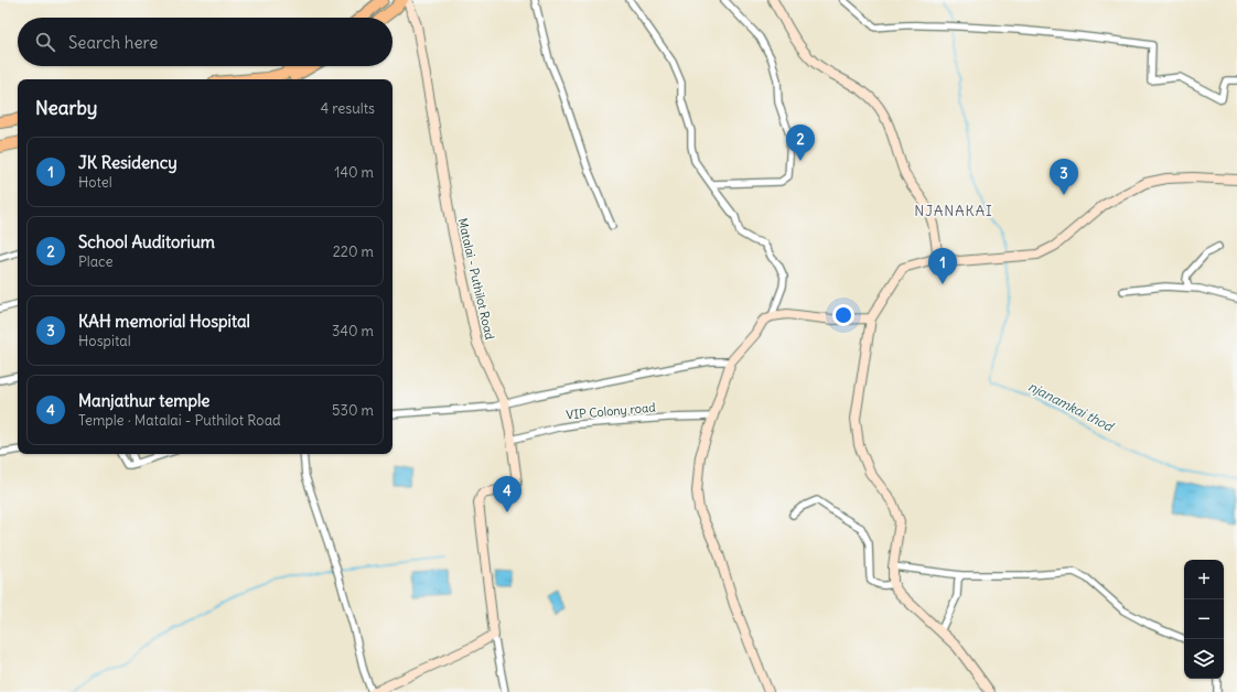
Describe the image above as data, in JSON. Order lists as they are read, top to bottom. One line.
{"streets":{"street":["Matalai - Puthilot Road","VIP Colony road"]},"crossings":[["Matalai - Puthilot Road","VIP Colony road"]],"districts":["NJANAKAI"],"water":["njanamkai thod"],"page":{"search":"Search here","heading":["Nearby","4 results"],"pins":["2","3","1","4"],"list":[{"mark":"1","name":"JK Residency","note":"Hotel","value":"140 m"},{"mark":"2","name":"School Auditorium","note":"Place","value":"220 m"},{"mark":"3","name":"KAH memorial Hospital","note":"Hospital","value":"340 m"},{"mark":"4","name":"Manjathur temple","note":"Temple · Matalai - Puthilot Road","value":"530 m"}],"map_buttons":["+","−"]}}
